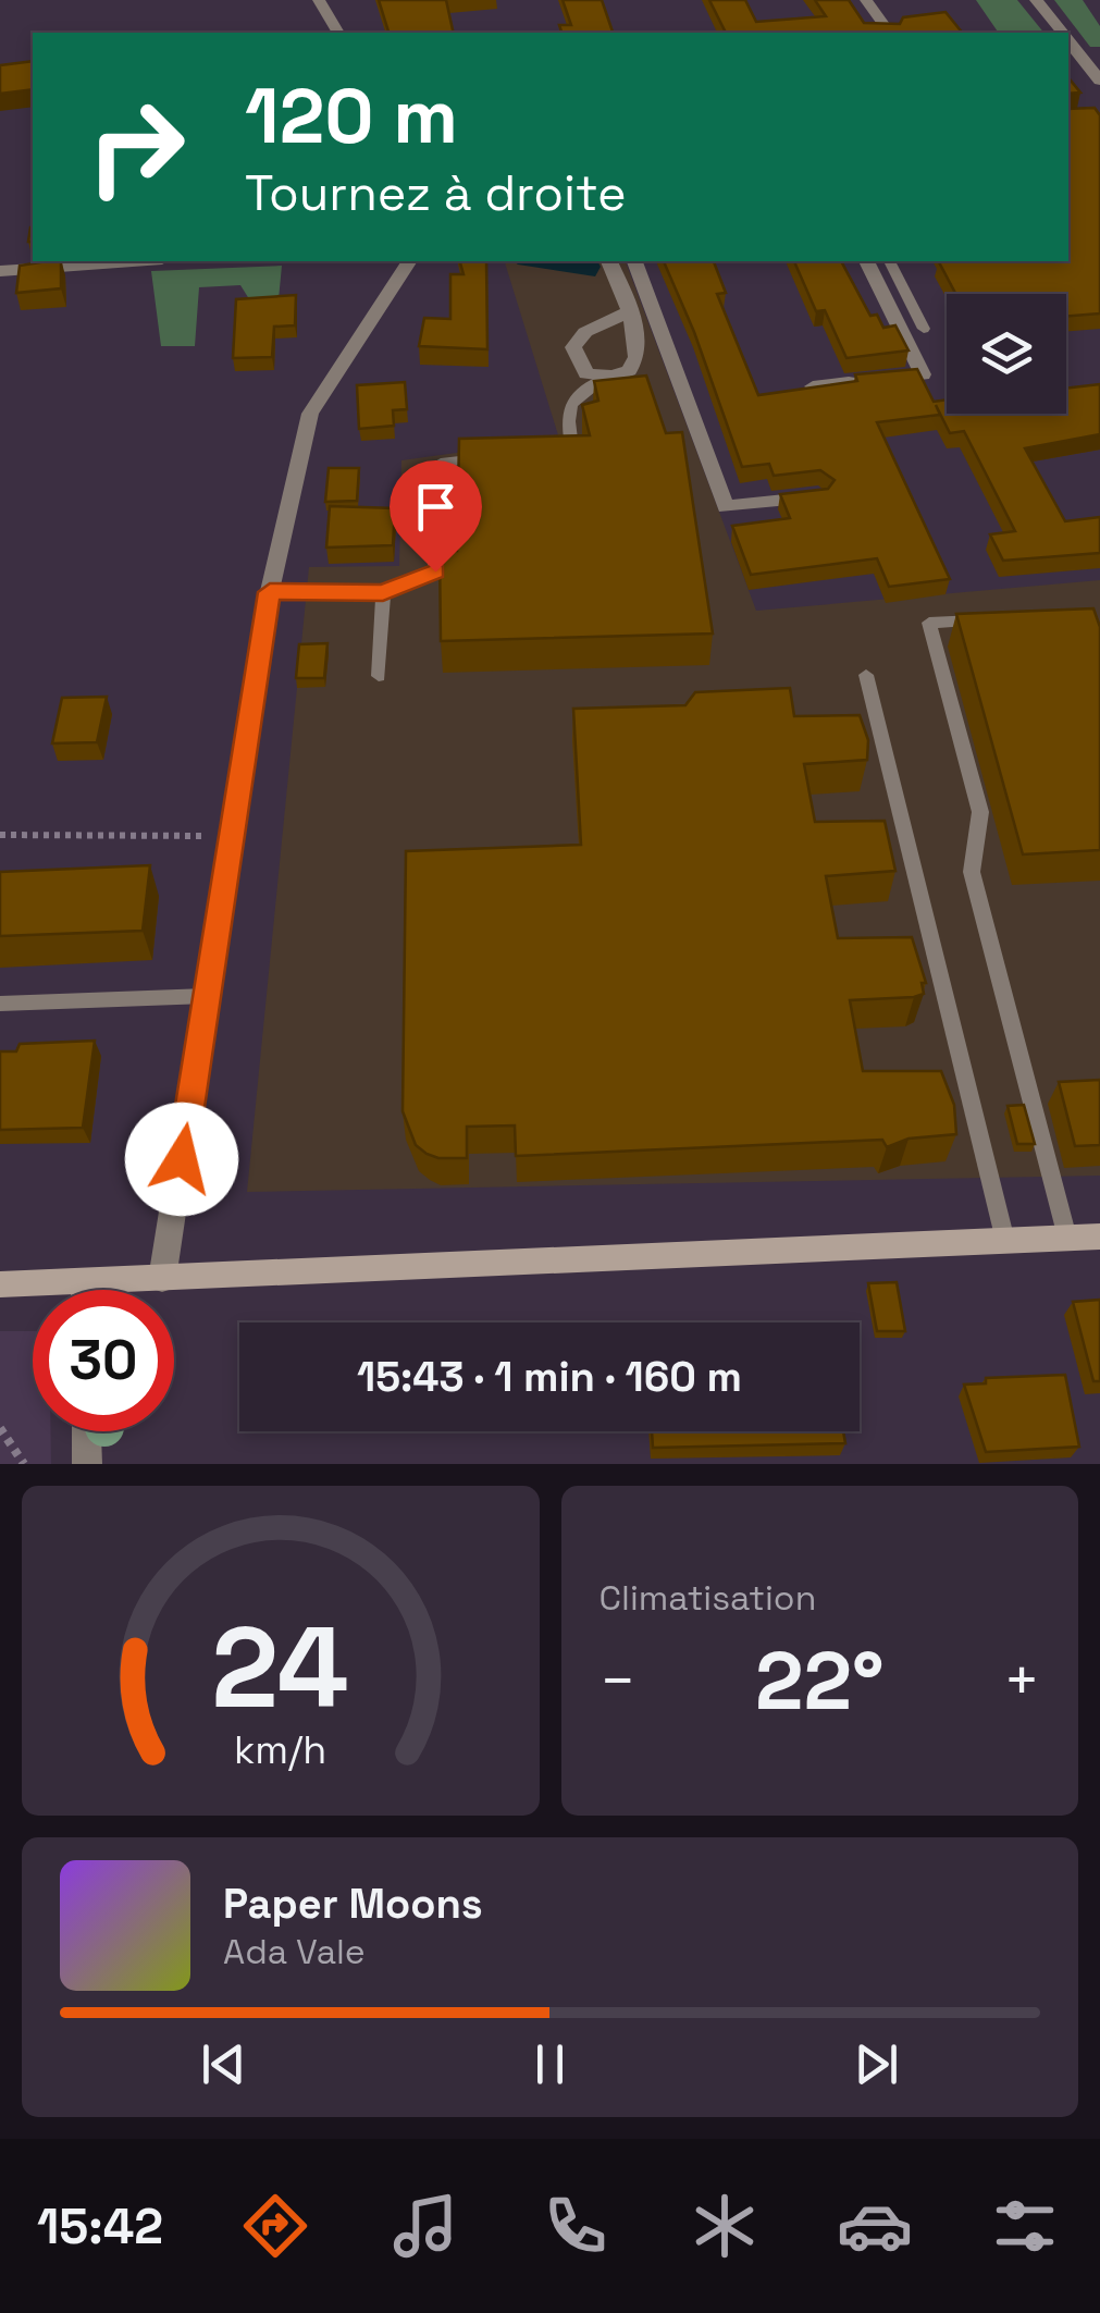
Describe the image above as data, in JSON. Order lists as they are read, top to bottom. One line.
{"page":{"turn":["120 m","Tournez à droite"],"limit":"30","trip":"15:43 · 1 min · 160 m","tile":"Climatisation","heat":["−","22°","+"],"song":["Paper Moons","Ada Vale"],"tabs":"15:42","gauge":["24","km/h"]}}
